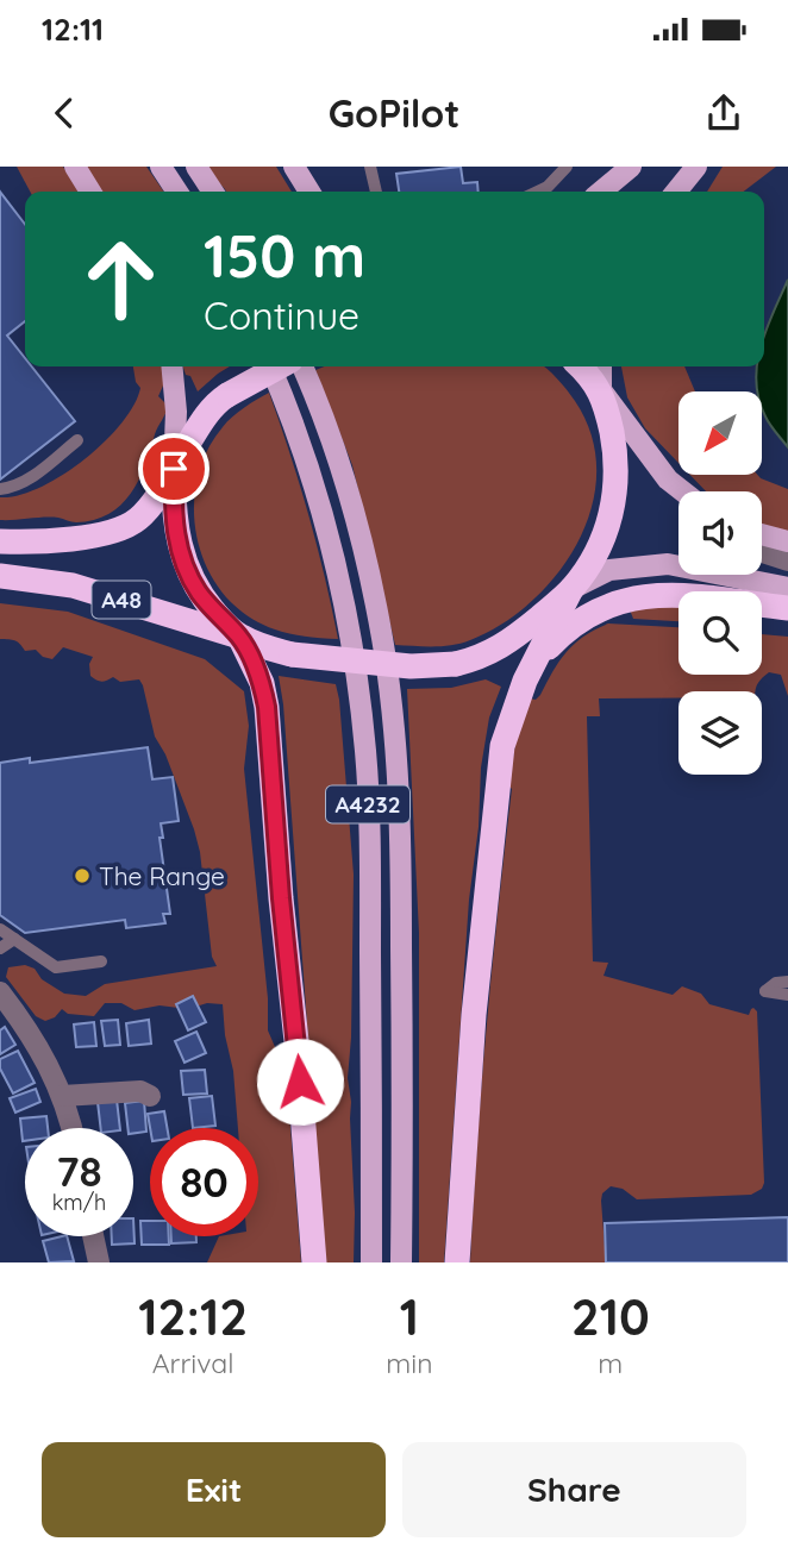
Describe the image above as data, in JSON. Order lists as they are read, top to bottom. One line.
{"streets":{"highway":["A48"],"main road":["A4232"]},"places":["The Range"],"north":"bottom left","page":{"status":"12:11","header":"GoPilot","turn":["150 m","Continue"],"speed":"78 km/h","limit":"80","eta":["12:12","Arrival","1","min","210","m"],"buttons":["Exit","Share"]}}
